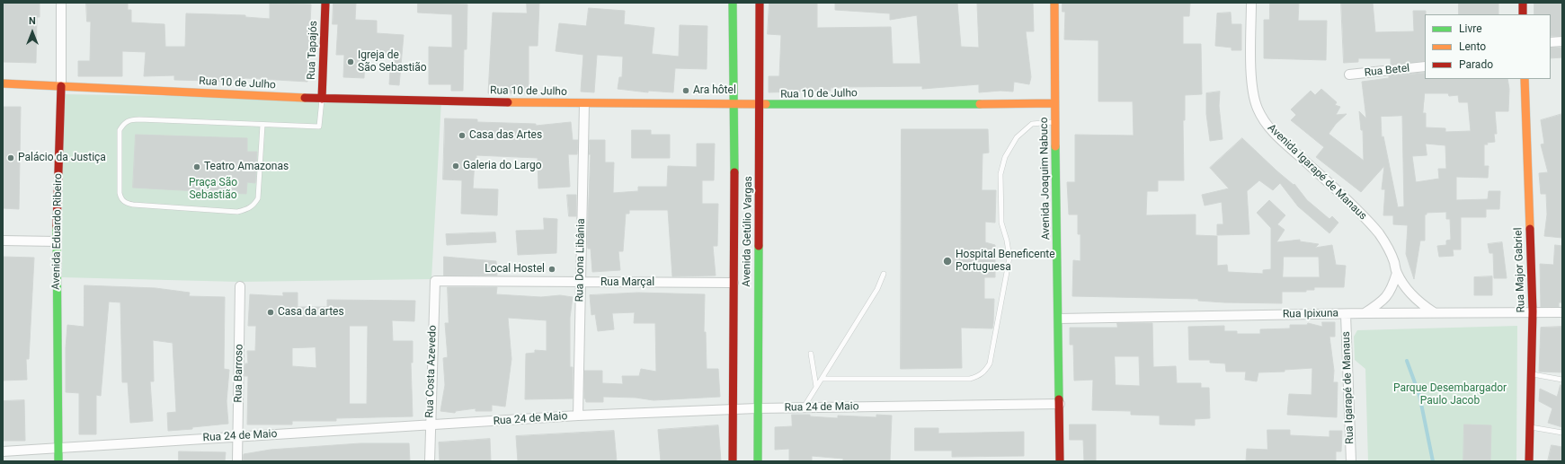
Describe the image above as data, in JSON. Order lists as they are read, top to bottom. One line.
{"streets":{"street":["Rua Tapajós","Rua Betel","Rua 10 de Julho","Avenida Igarapé de Manaus","Avenida Joaquim Nabuco","Avenida Eduardo Ribeiro","Avenida Getúlio Vargas","Rua Dona Libânia","Rua Major Gabriel","Rua Marçal","Rua Ipixuna","Rua Costa Azevedo","Rua Barroso","Rua Igarapé de Manaus","Rua 24 de Maio"]},"crossings":[["Rua Tapajós","Rua 10 de Julho"],["Rua 10 de Julho","Avenida Joaquim Nabuco"],["Rua 10 de Julho","Avenida Eduardo Ribeiro"],["Rua 10 de Julho","Avenida Getúlio Vargas"],["Rua 10 de Julho","Rua Dona Libânia"],["Avenida Igarapé de Manaus","Rua Ipixuna"],["Avenida Joaquim Nabuco","Rua Ipixuna"],["Avenida Joaquim Nabuco","Rua 24 de Maio"],["Avenida Eduardo Ribeiro","Rua 24 de Maio"],["Avenida Getúlio Vargas","Rua Marçal"],["Avenida Getúlio Vargas","Rua 24 de Maio"],["Rua Dona Libânia","Rua Marçal"],["Rua Dona Libânia","Rua 24 de Maio"],["Rua Major Gabriel","Rua Ipixuna"],["Rua Marçal","Rua Costa Azevedo"],["Rua Ipixuna","Rua Igarapé de Manaus"],["Rua Costa Azevedo","Rua 24 de Maio"],["Rua Barroso","Rua 24 de Maio"]],"parks":["Praça São Sebastião","Parque Desembargador Paulo Jacob"],"places":["Igreja de São Sebastião","Ara hôtel","Casa das Artes","Palácio da Justiça","Galeria do Largo","Teatro Amazonas","Hospital Beneficente Portuguesa","Local Hostel","Casa da artes"],"legend":["Livre","Lento","Parado"],"north":"top"}
